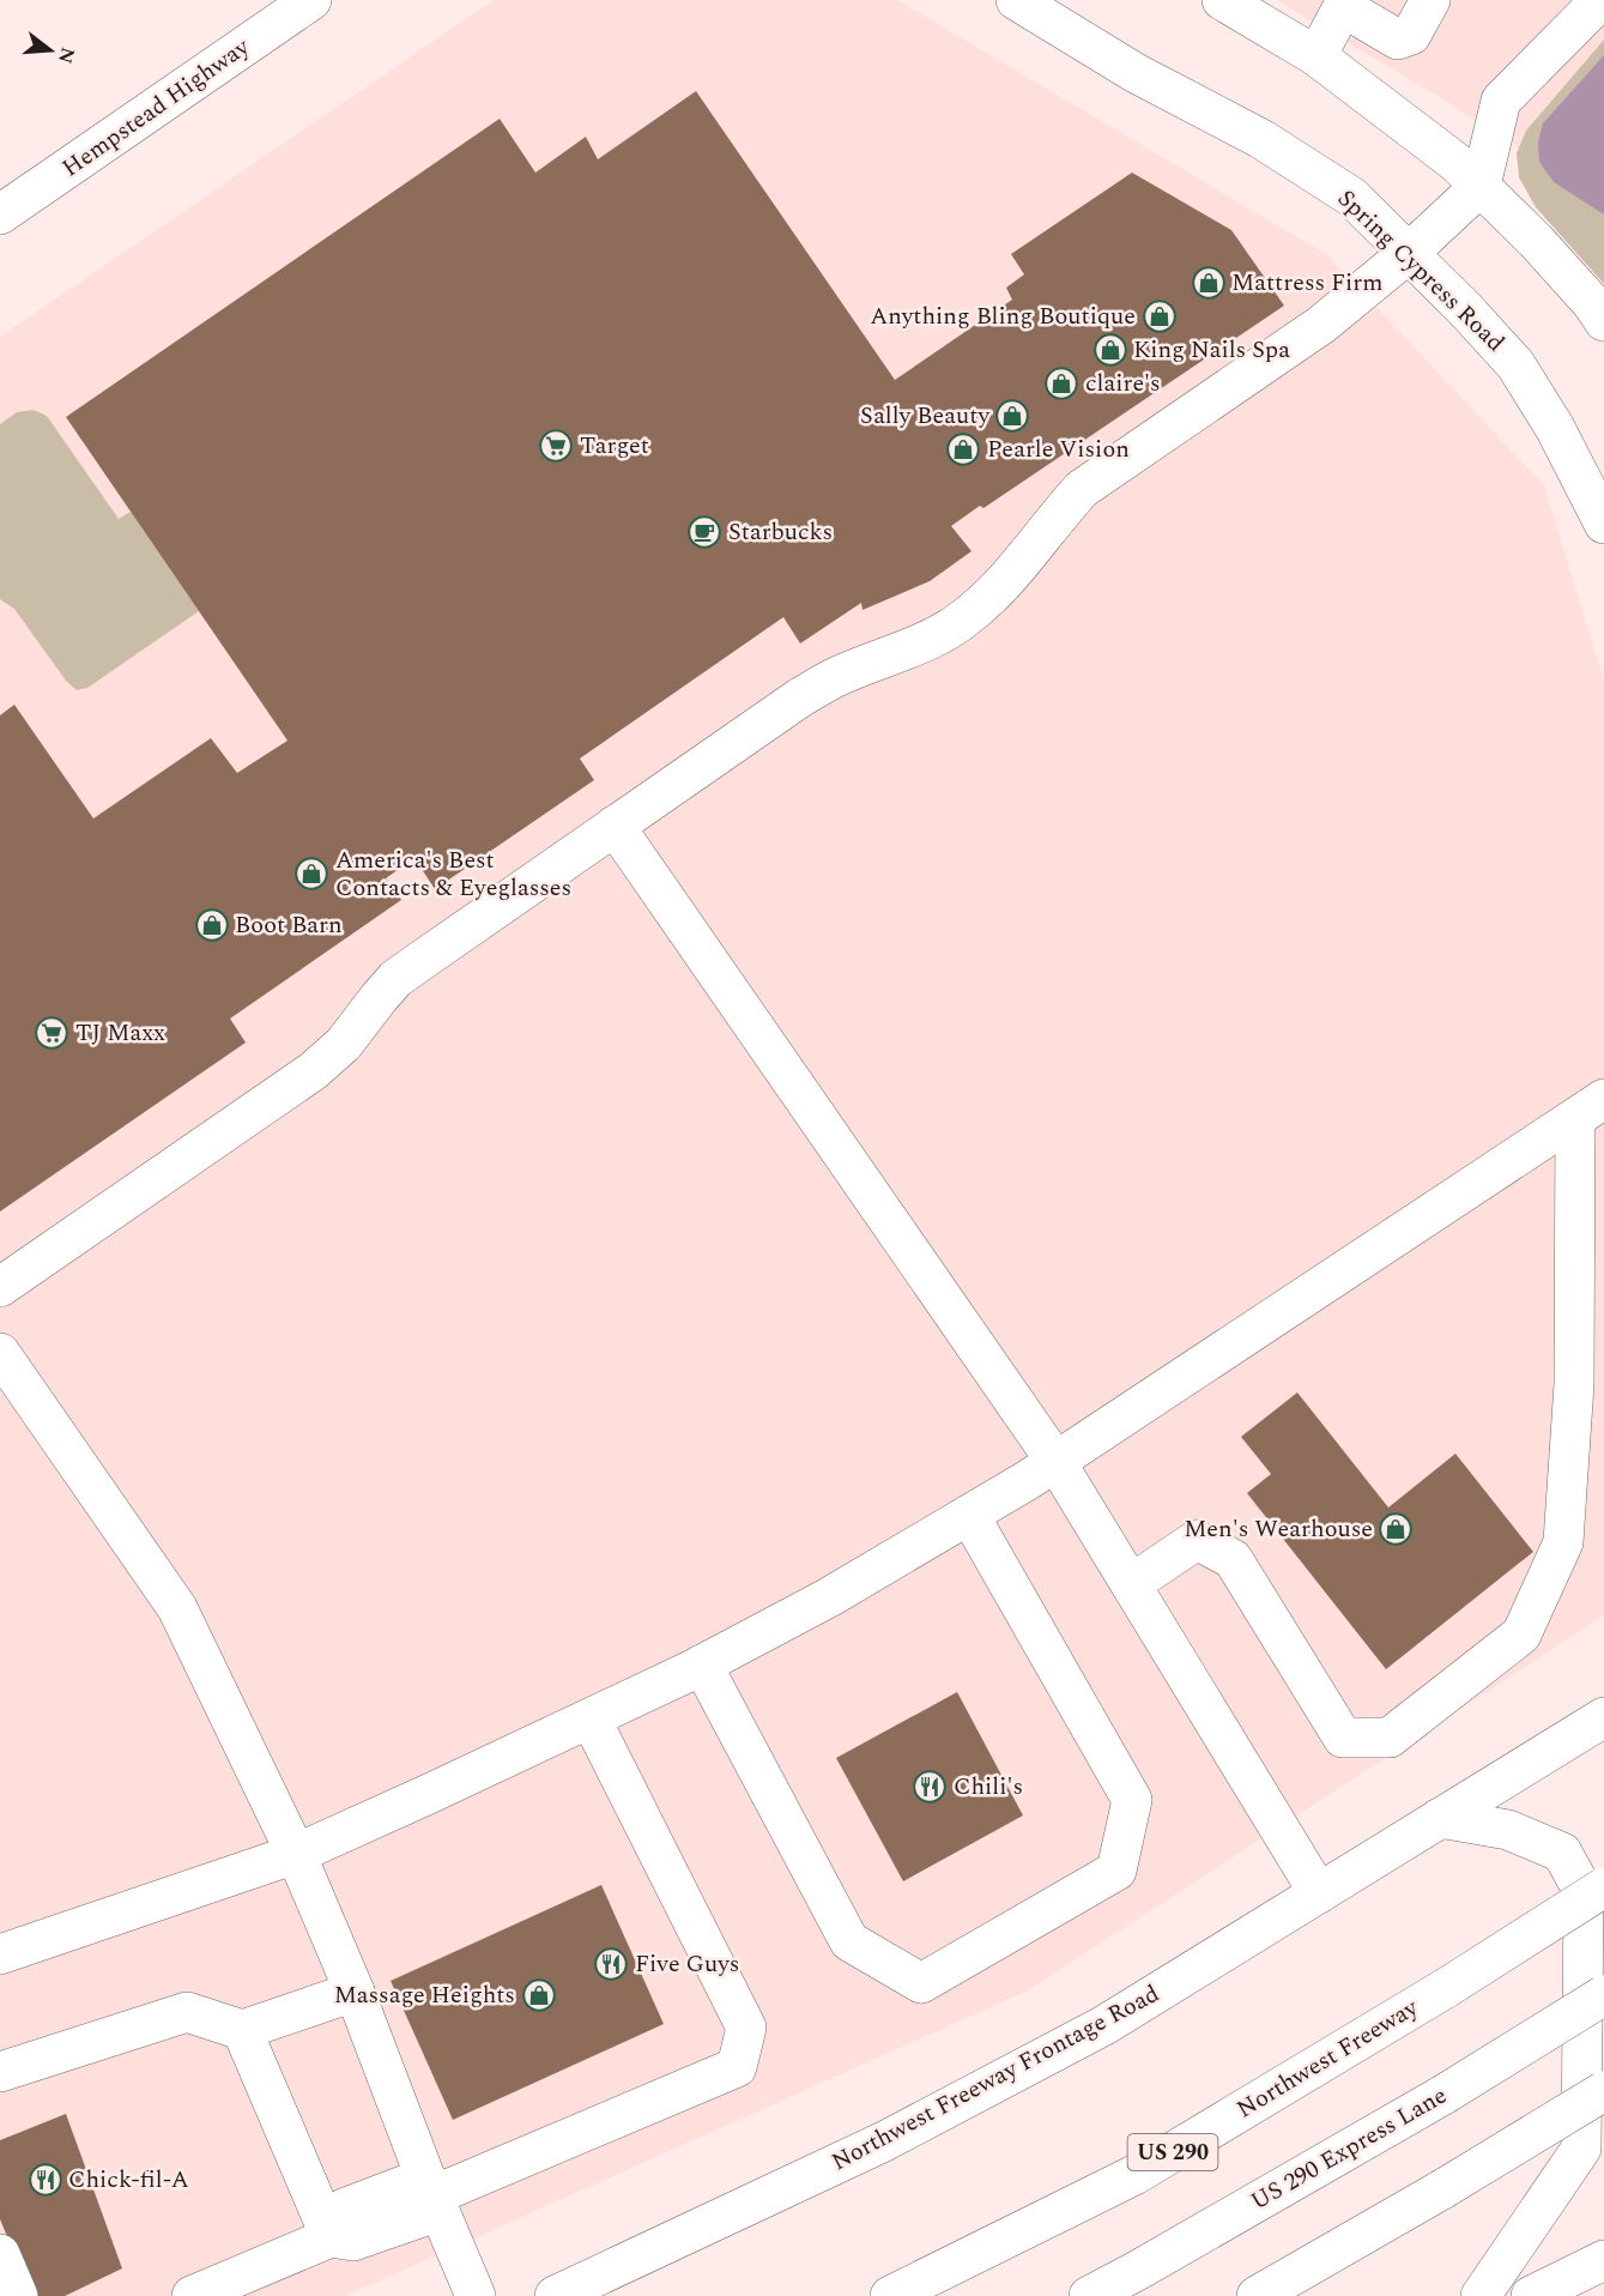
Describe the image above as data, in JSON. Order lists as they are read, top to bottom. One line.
{"streets":{"main road":["Hempstead Highway","Spring Cypress Road","Northwest Freeway","Northwest Freeway Frontage Road","US 290 Express Lane","US 290"]},"places":{"shop":["Mattress Firm","Anything Bling Boutique","King Nails Spa","claire's","Sally Beauty","Pearle Vision","America's Best Contacts & Eyeglasses","Boot Barn","Men's Wearhouse","Massage Heights"],"supermarket":["Target","TJ Maxx"],"cafe":["Starbucks"],"restaurant":["Chili's","Five Guys","Chick-fil-A"]},"north":"right"}
